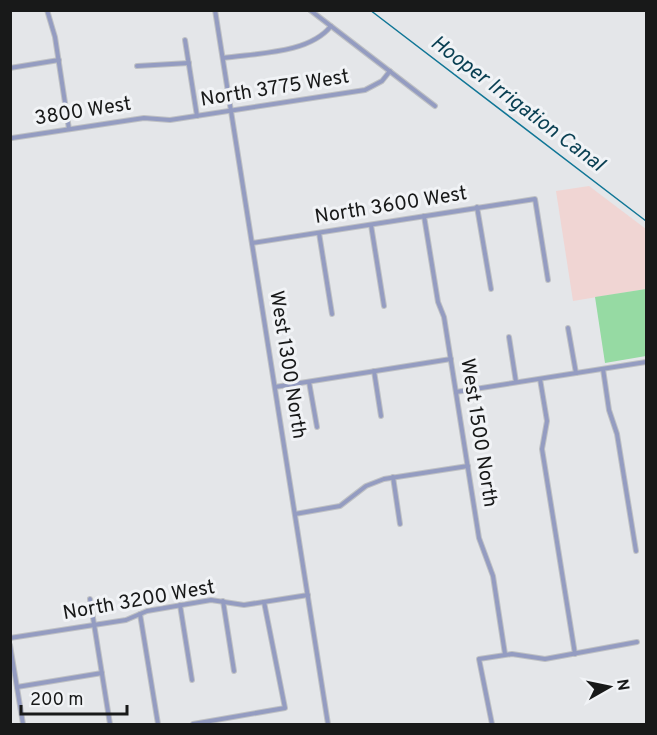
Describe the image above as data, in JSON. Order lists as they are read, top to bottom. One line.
{"streets":{"street":["North 3775 West","3800 West","North 3600 West","West 1300 North","West 1500 North","North 3200 West"]},"crossings":[["North 3775 West","3800 West"],["North 3775 West","West 1300 North"],["North 3600 West","West 1300 North"],["North 3600 West","West 1500 North"],["West 1300 North","North 3200 West"]],"water":["Hooper Irrigation Canal"],"scale_bar":"200 m","north":"right"}
